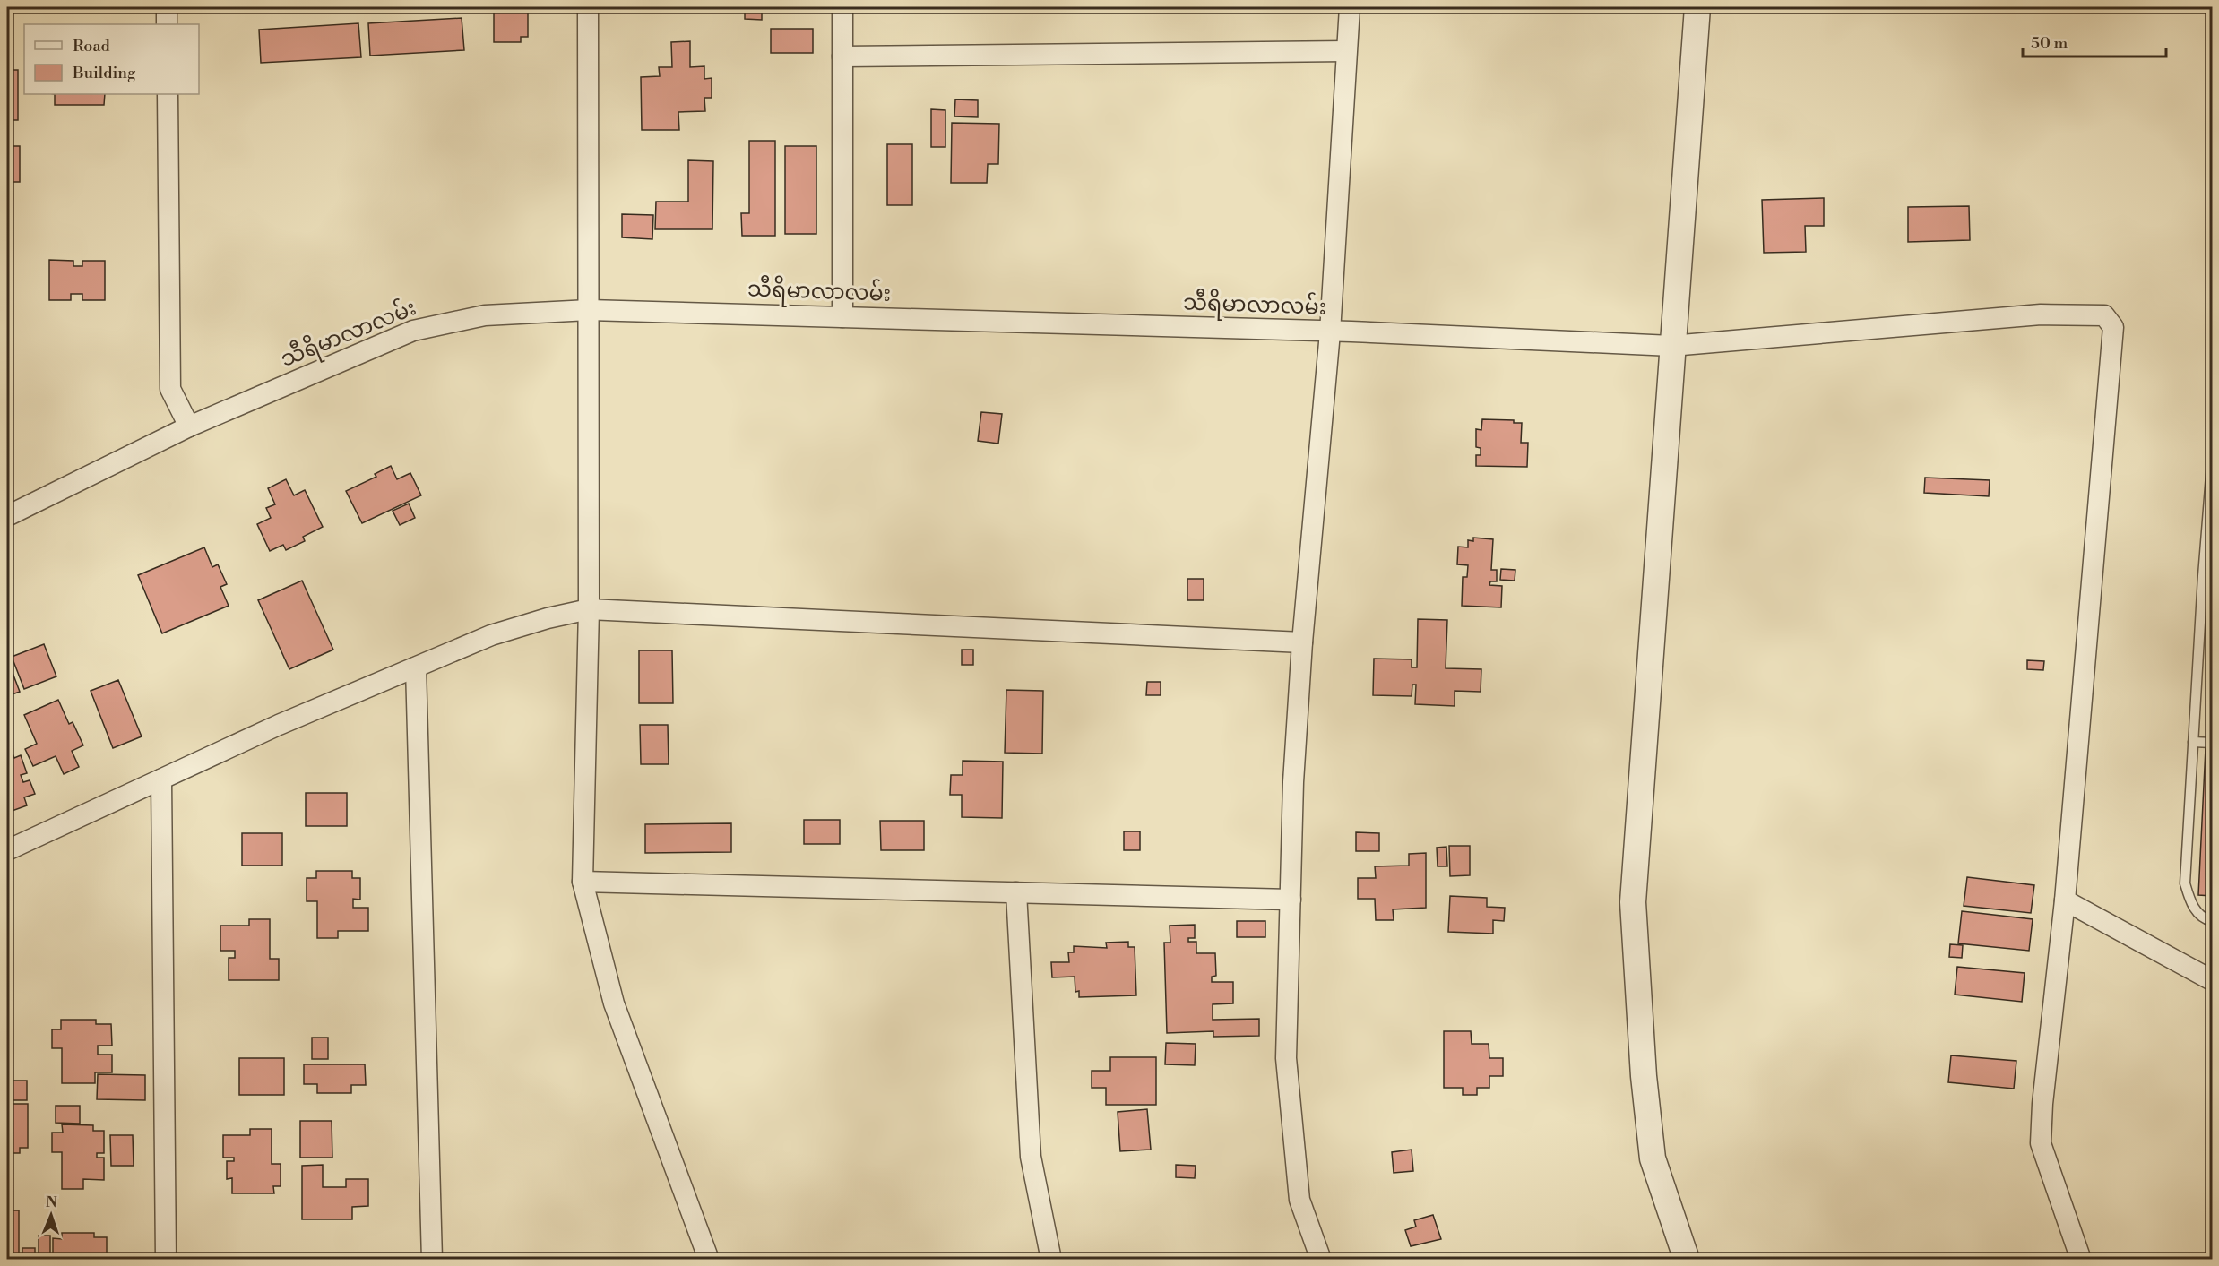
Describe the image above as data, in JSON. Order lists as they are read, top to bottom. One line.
{"streets":{"street":["သီရိမာလာလမ်း"]},"legend":["Road","Building"],"scale_bar":"50 m","north":"top"}
